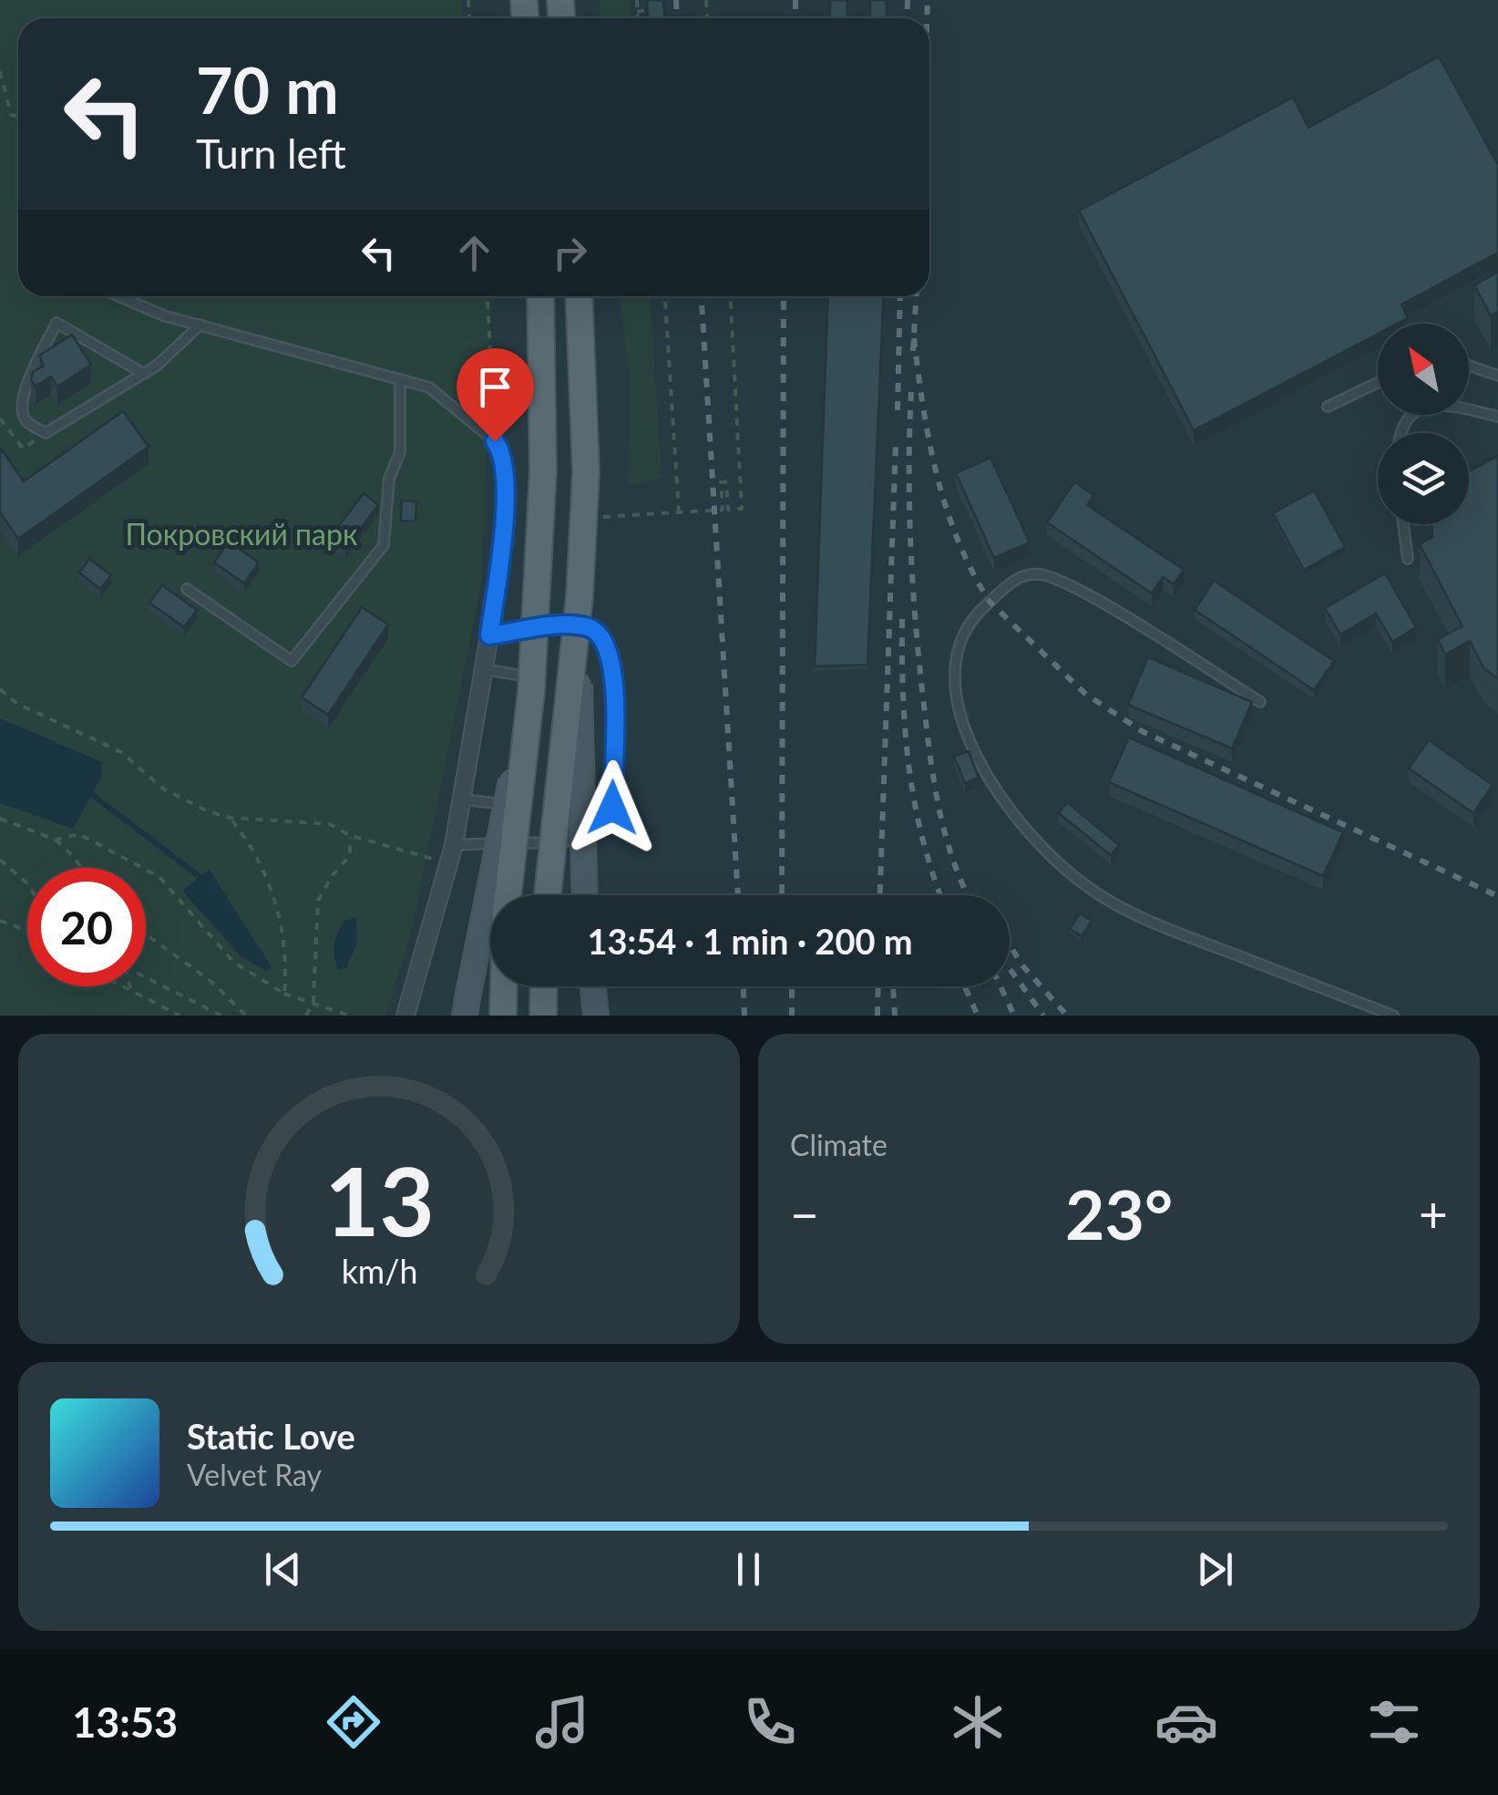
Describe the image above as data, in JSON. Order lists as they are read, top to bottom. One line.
{"parks":["Покровский парк"],"north":"top left","page":{"turn":["70 m","Turn left"],"limit":"20","trip":"13:54 · 1 min · 200 m","tile":"Climate","heat":["−","23°","+"],"song":["Static Love","Velvet Ray"],"tabs":"13:53","gauge":["13","km/h"]}}
